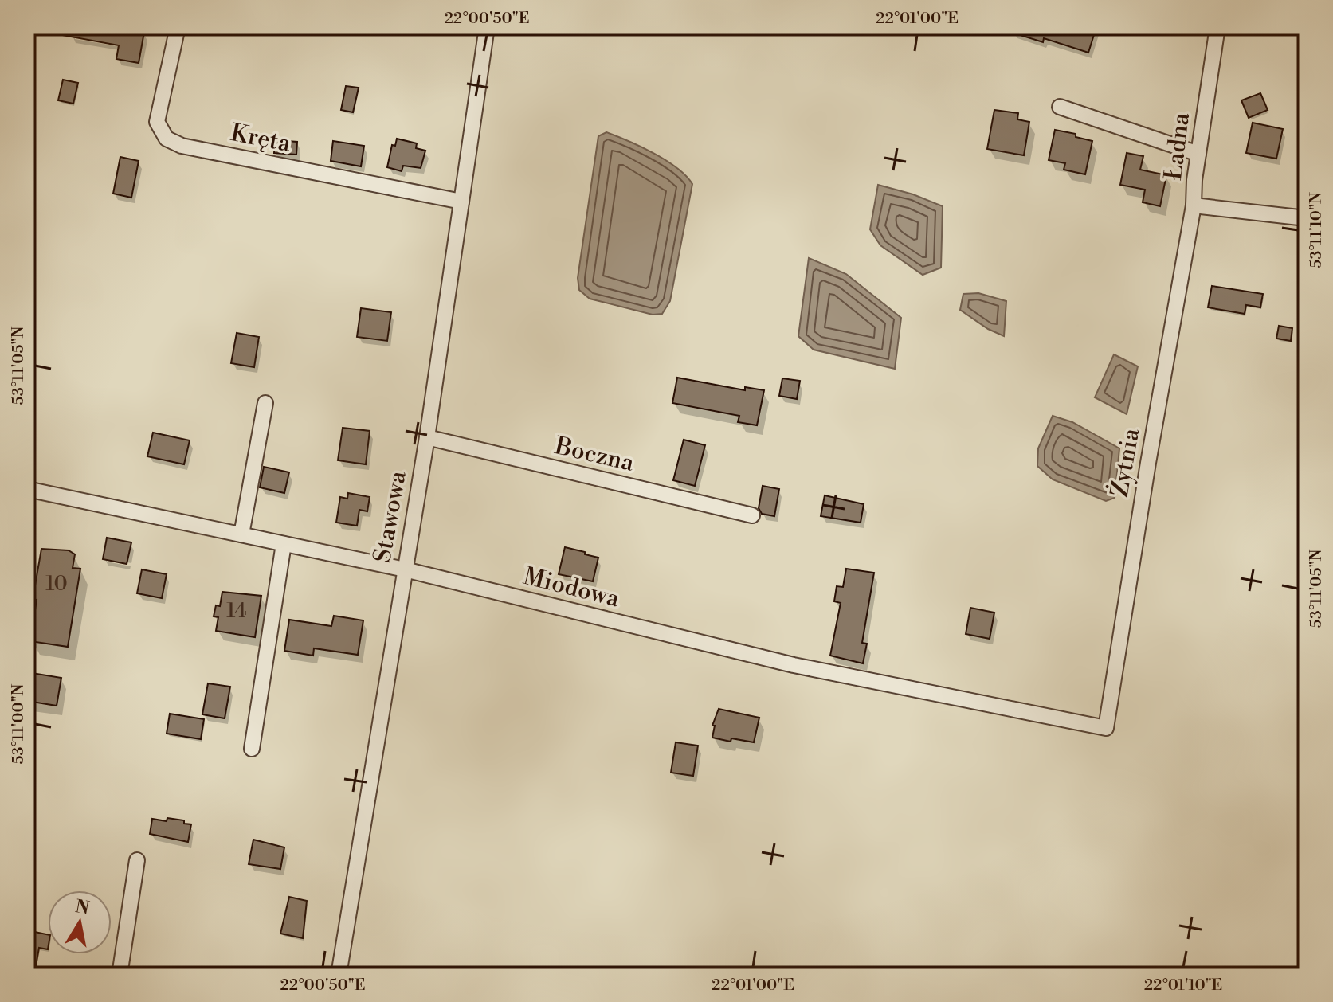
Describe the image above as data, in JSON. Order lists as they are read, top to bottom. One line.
{"streets":{"street":["Kręta","Ładna","Boczna","Żytnia","Stawowa","Miodowa"]},"crossings":[["Kręta","Stawowa"],["Ładna","Żytnia"],["Boczna","Stawowa"],["Żytnia","Miodowa"],["Stawowa","Miodowa"]],"house_numbers":["10","14"],"north":"top","coordinates":["22°00'50\"E","22°01'00\"E","53°11'10\"N","53°11'05\"N","53°11'00\"N","22°01'10\"E"]}
